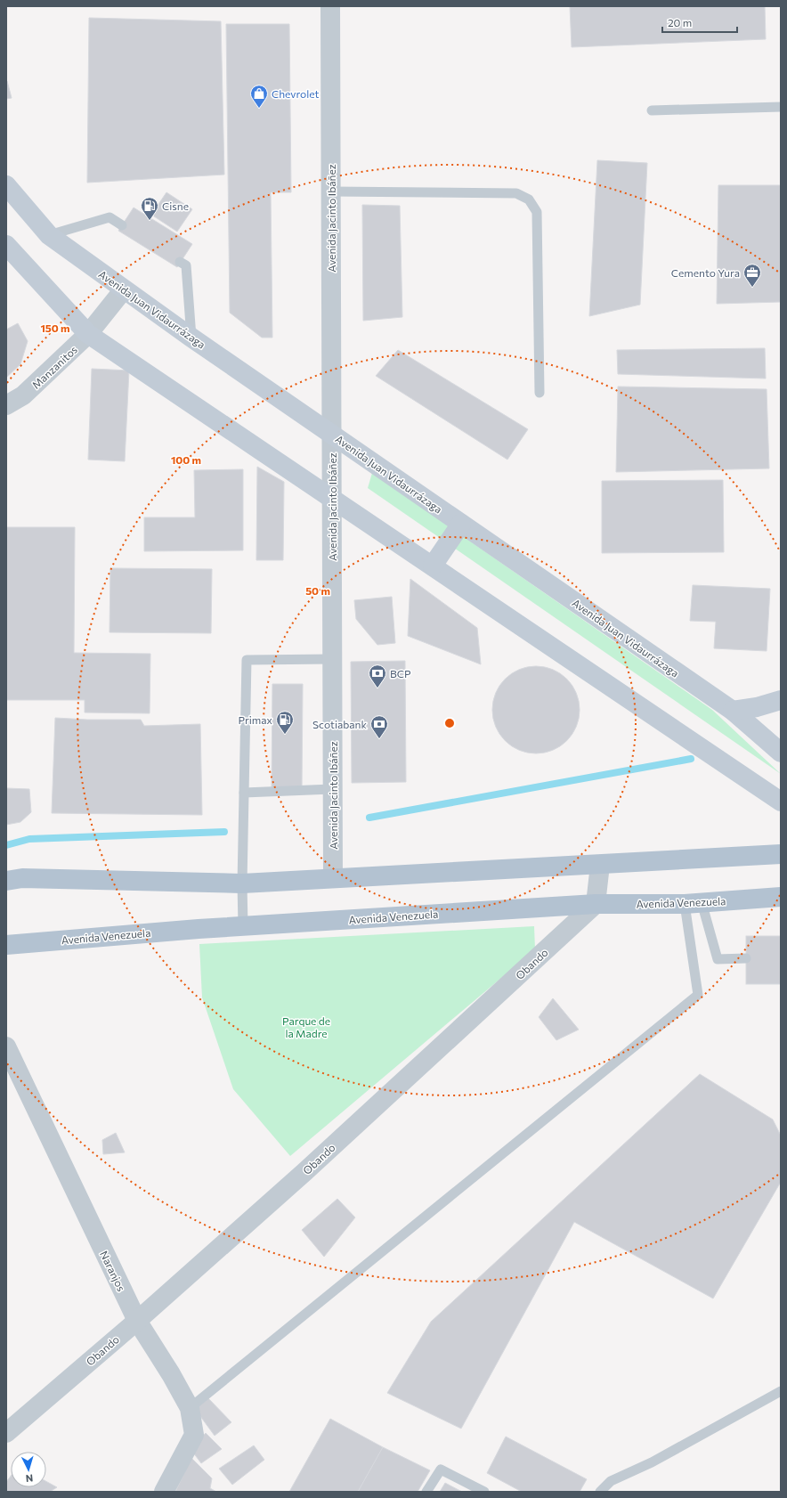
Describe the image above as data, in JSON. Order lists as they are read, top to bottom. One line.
{"streets":{"main road":["Avenida Juan Vidaurrázaga","Avenida Venezuela"],"street":["Avenida Jacinto Ibáñez","Manzanitos","Obando","Naranjos"]},"crossings":[["Avenida Jacinto Ibáñez","Avenida Juan Vidaurrázaga"],["Avenida Juan Vidaurrázaga","Manzanitos"],["Avenida Venezuela","Obando"],["Obando","Naranjos"]],"parks":["Parque de la Madre"],"places":{"shop":["Chevrolet"],"fuel station":["Cisne","Primax"],"office":["Cemento Yura"],"bank":["BCP","Scotiabank"]},"scale_bar":"20 m","north":"bottom","rings":["150 m","100 m","50 m"]}
